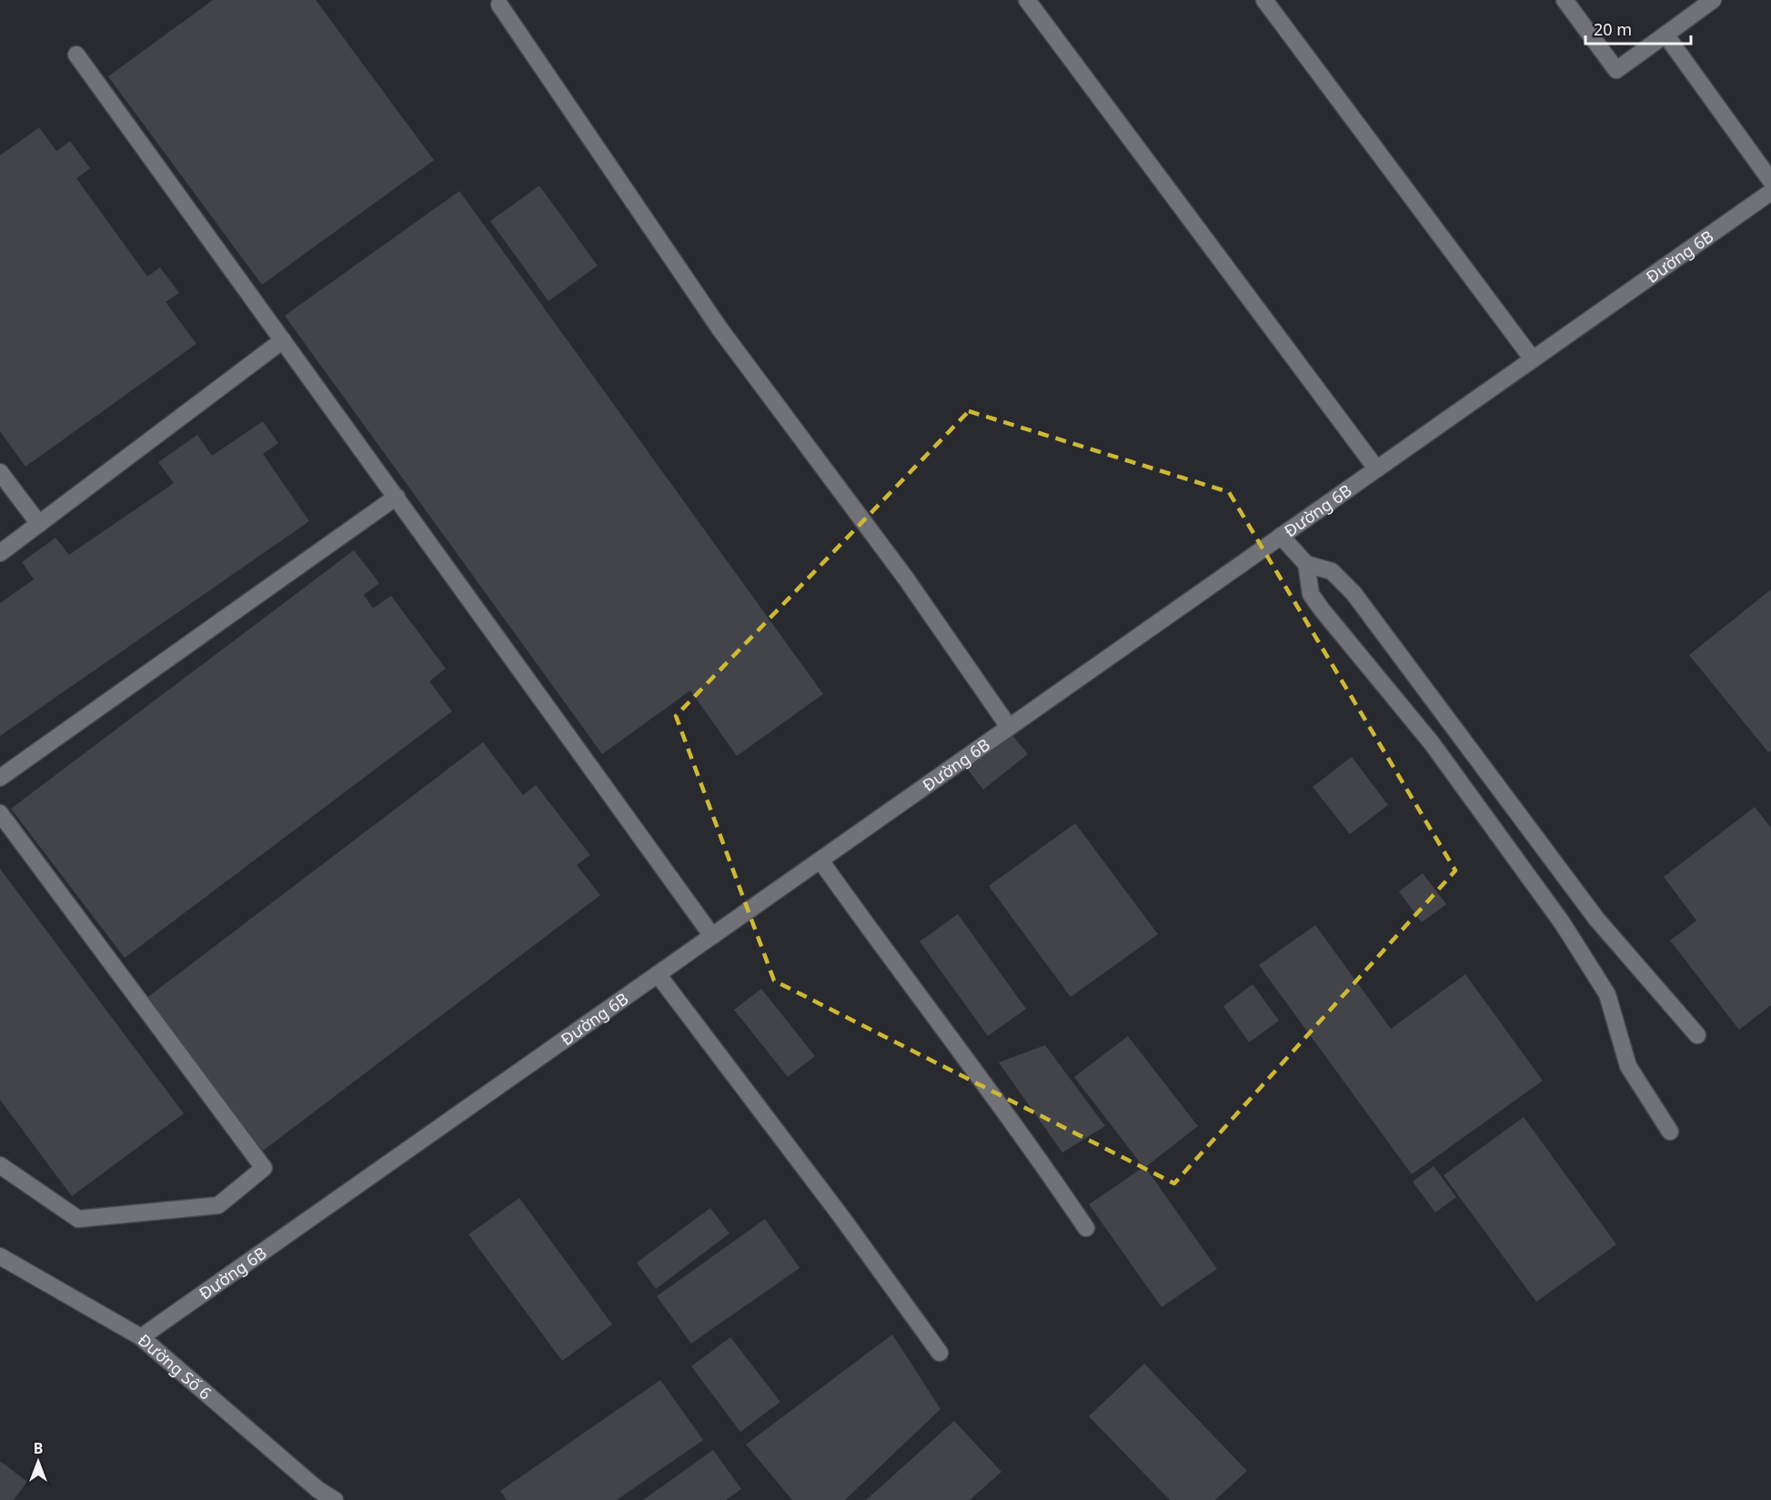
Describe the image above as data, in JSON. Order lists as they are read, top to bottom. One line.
{"streets":{"street":["Đường 6B","Đường Số 6"]},"crossings":[["Đường 6B","Đường Số 6"]],"scale_bar":"20 m","north":"top"}
